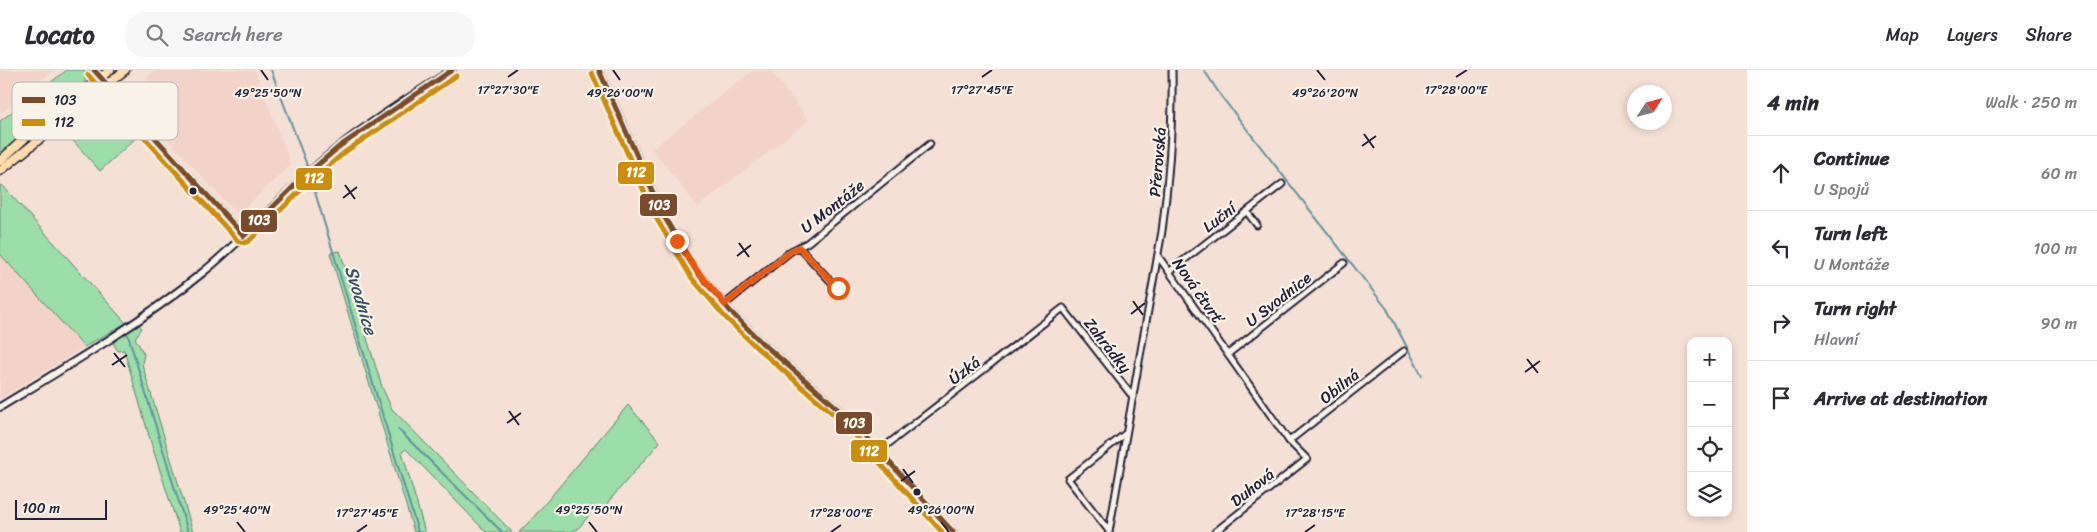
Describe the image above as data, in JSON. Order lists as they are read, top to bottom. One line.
{"streets":{"street":["Přerovská","U Montáže","Luční","Nová čtvrť","U Svodnice","Zahrádky","Úzká","Obilná","Duhová"]},"crossings":[["Přerovská","Nová čtvrť"],["Luční","Nová čtvrť"],["Nová čtvrť","U Svodnice"],["Nová čtvrť","Zahrádky"],["Nová čtvrť","Obilná"],["Nová čtvrť","Duhová"],["Zahrádky","Úzká"]],"water":["Svodnice"],"lines":["transit line 103","transit line 112"],"legend":["103","112"],"scale_bar":"100 m","north":"top right","page":{"header":"Locato","search":"Search here","nav":["Map","Layers","Share"],"heading":["4 min","Walk · 250 m"],"list":[["Continue","U Spojů","60 m"],["Turn left","U Montáže","100 m"],["Turn right","Hlavní","90 m"],"Arrive at destination"],"map_buttons":["+","−"],"scale":"100 m"},"coordinates":["17°27'30\"E","17°27'45\"E","17°28'00\"E","49°26'00\"N","49°26'20\"N","49°25'50\"N","49°25'40\"N","17°28'15\"E"]}
